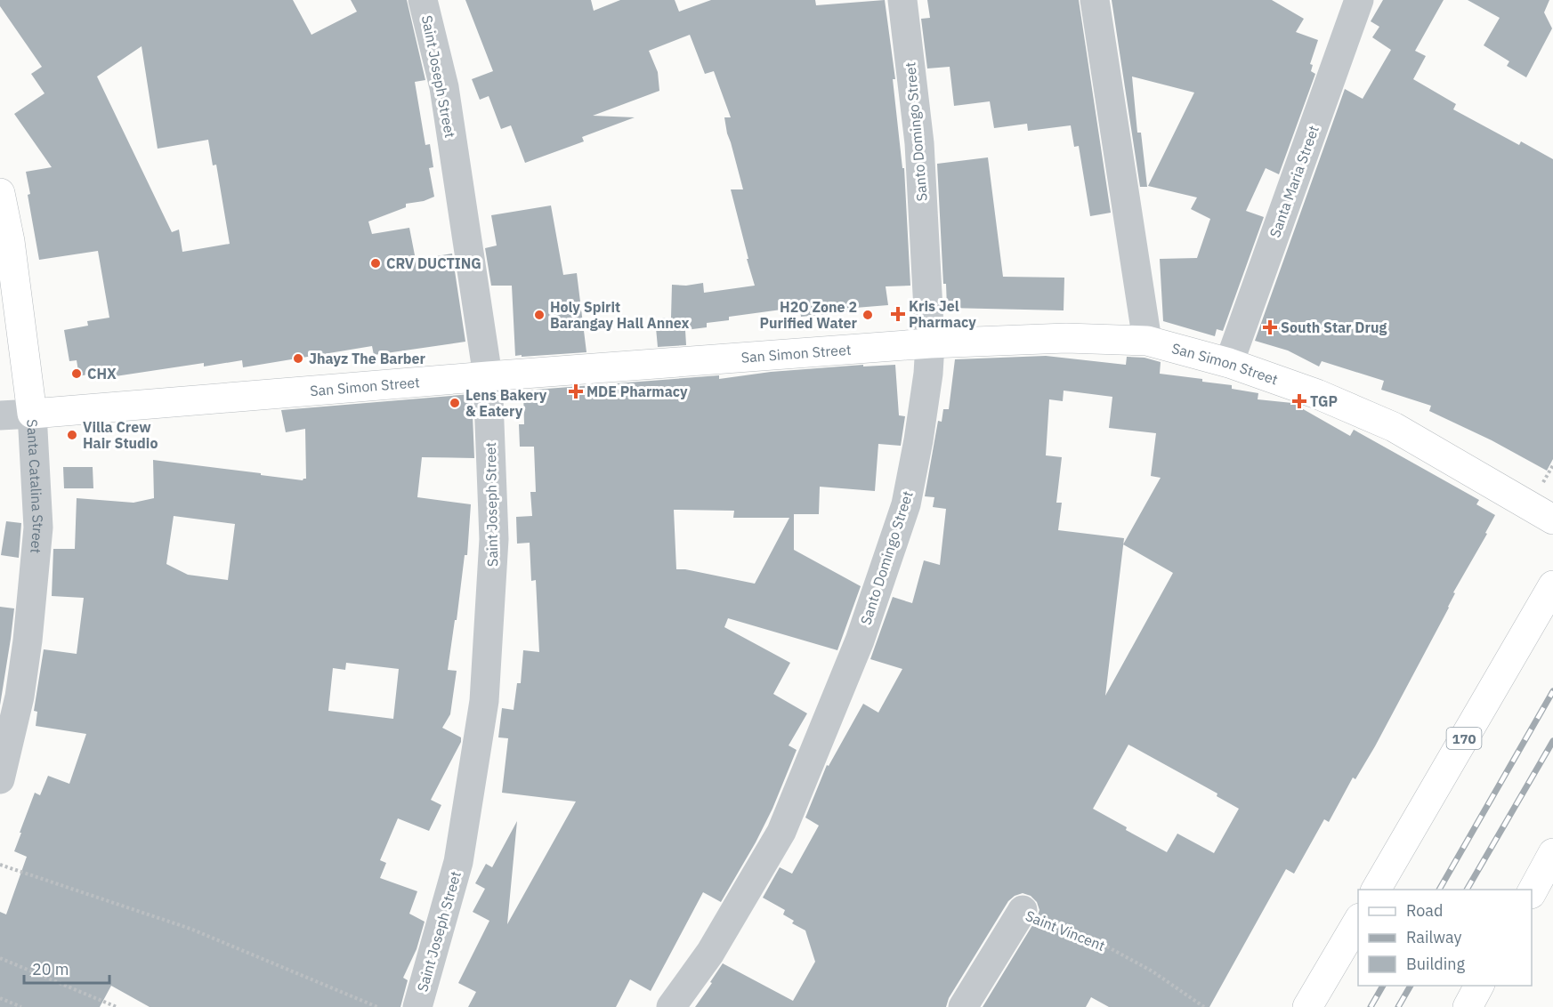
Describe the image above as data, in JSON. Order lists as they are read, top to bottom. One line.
{"streets":{"main road":["San Simon Street","Santa Catalina Street","170"],"street":["Saint Joseph Street","Santo Domingo Street","Santa Maria Street","Saint Vincent"]},"crossings":[["Saint Joseph Street","San Simon Street"],["Santo Domingo Street","San Simon Street"],["Santa Maria Street","San Simon Street"],["San Simon Street","Santa Catalina Street"]],"places":{"other":["CRV DUCTING","Holy Spirit Barangay Hall Annex","H2O Zone 2 Purified Water","Jhayz The Barber","CHX","Lens Bakery & Eatery","Villa Crew Hair Studio"],"health":["Kris Jel Pharmacy","South Star Drug","MDE Pharmacy","TGP"]},"legend":["Road","Railway","Building"],"scale_bar":"20 m"}
